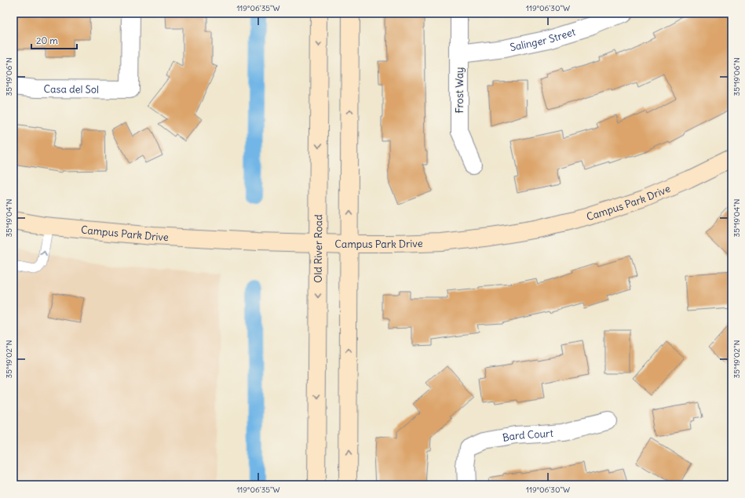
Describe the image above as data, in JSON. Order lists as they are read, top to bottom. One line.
{"streets":{"main road":["Campus Park Drive","Old River Road"],"street":["Salinger Street","Casa del Sol","Frost Way","Bard Court"]},"crossings":[["Salinger Street","Frost Way"],["Campus Park Drive","Old River Road"]],"scale_bar":"20 m","coordinates":["119°06'35\"W","119°06'30\"W","35°19'06\"N","35°19'04\"N","35°19'02\"N"]}
